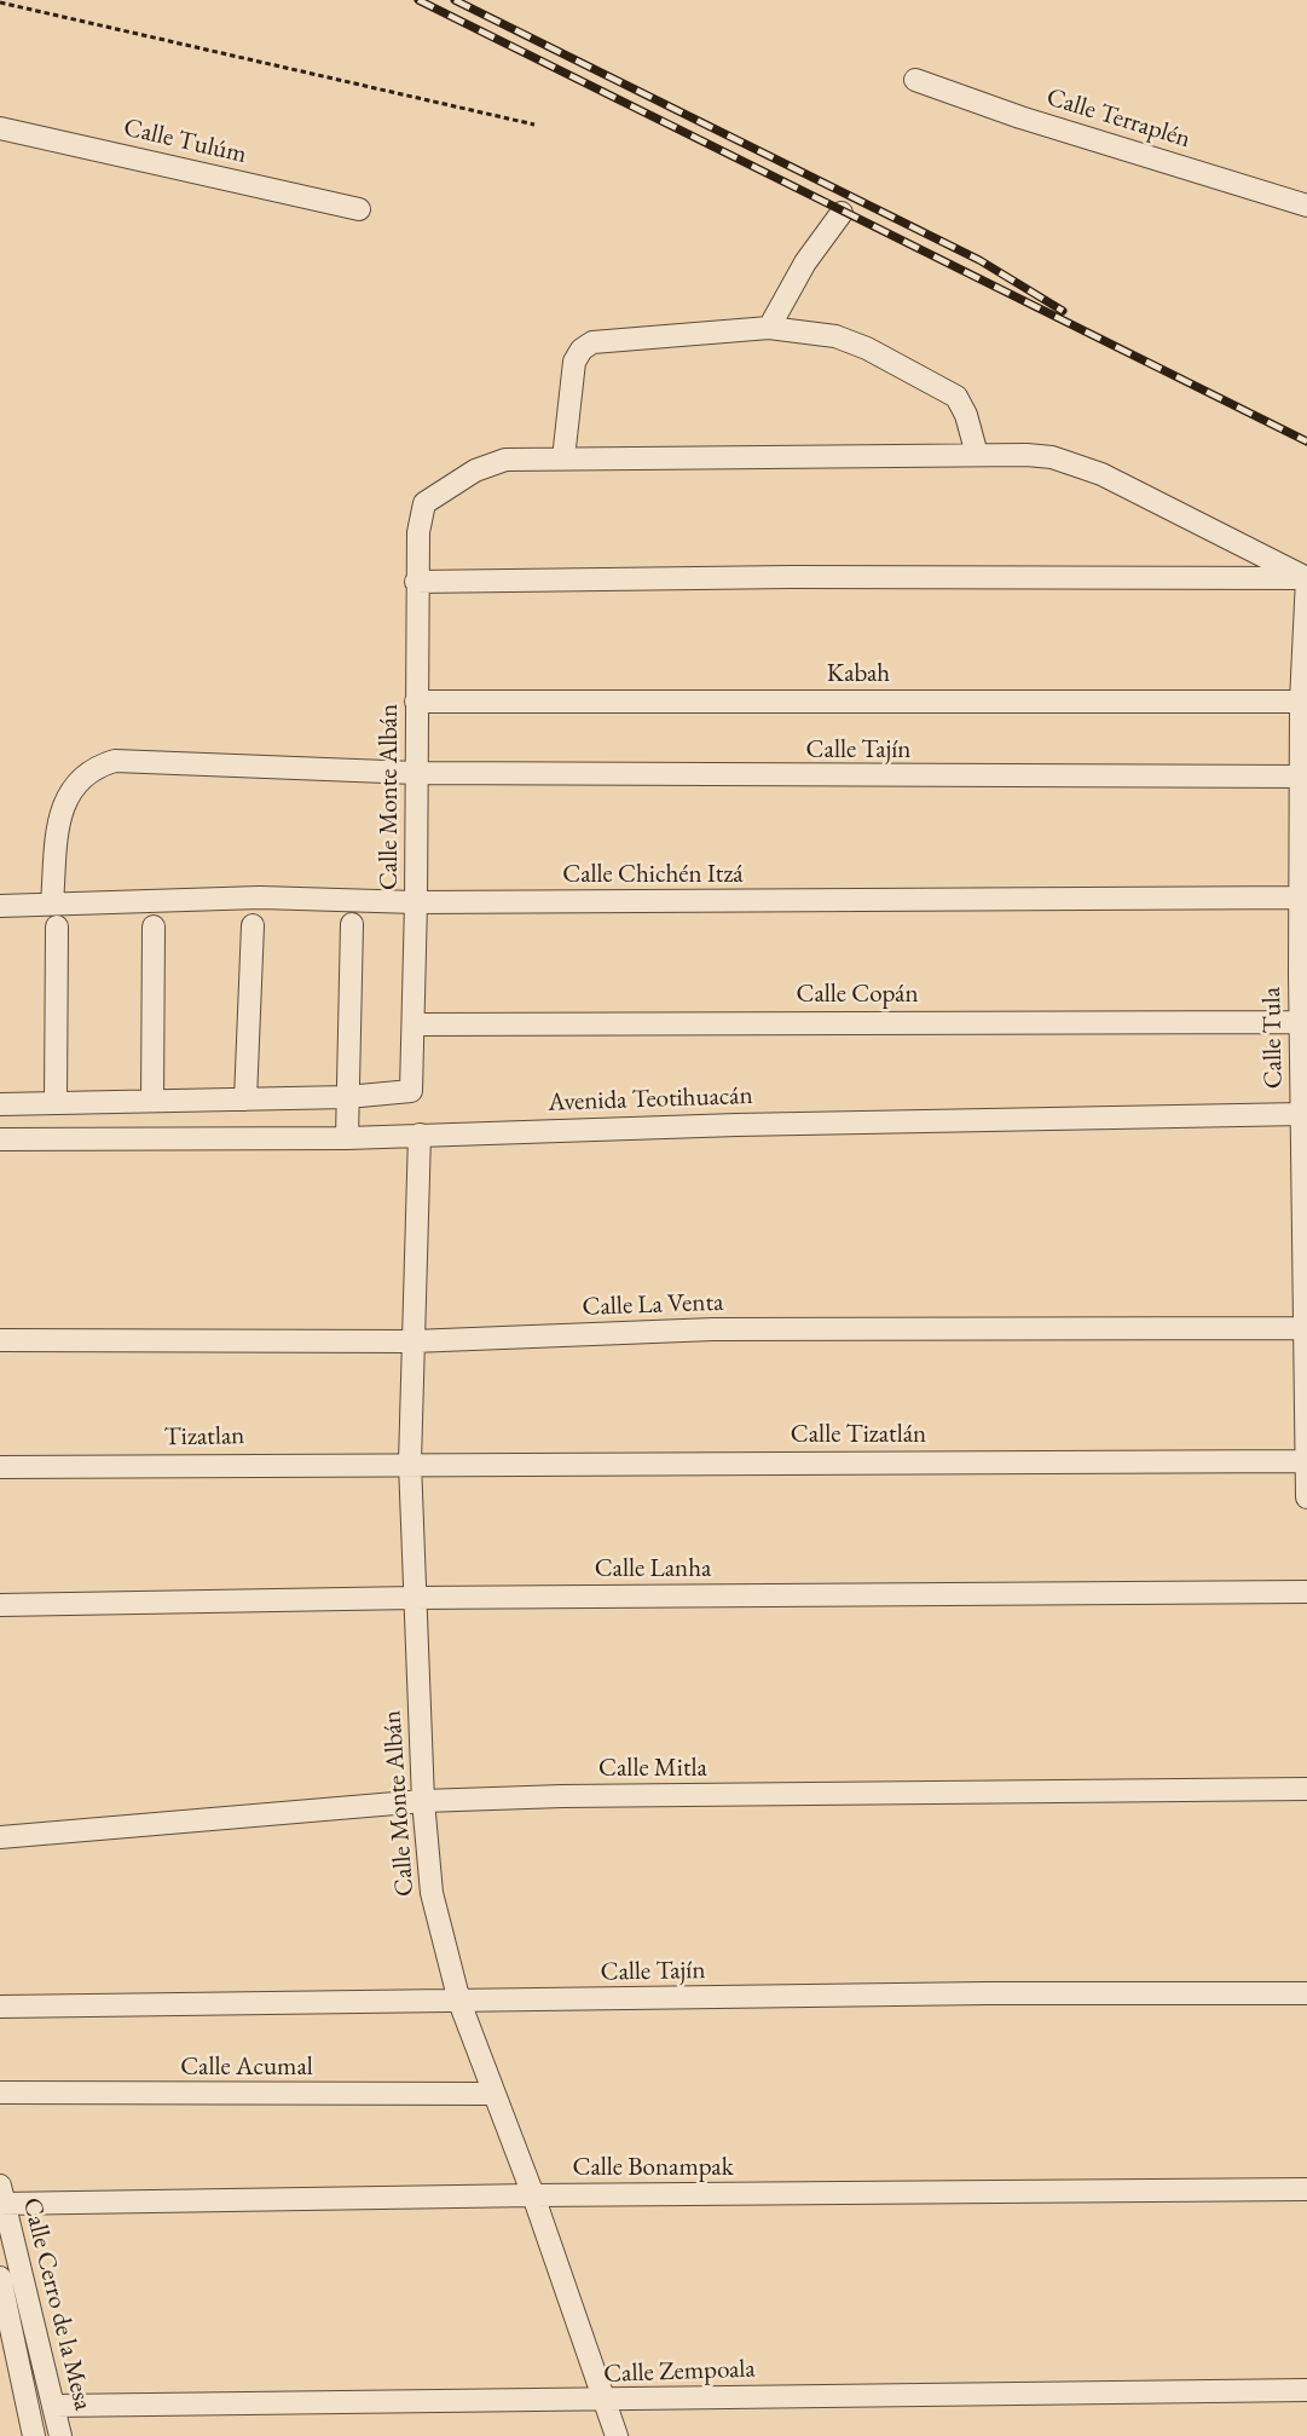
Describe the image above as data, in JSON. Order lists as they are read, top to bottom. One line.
{"streets":{"street":["Calle Terraplén","Calle Tulúm","Kabah","Calle Tajín","Calle Monte Albán","Calle Chichén Itzá","Calle Copán","Calle Tula","Avenida Teotihuacán","Calle La Venta","Calle Tizatlán","Tizatlan","Calle Lanha","Calle Mitla","Calle Acumal","Calle Bonampak","Calle Cerro de la Mesa","Calle Zempoala"]},"crossings":[["Kabah","Calle Monte Albán"],["Kabah","Calle Tula"],["Calle Tajín","Calle Monte Albán"],["Calle Tajín","Calle Chichén Itzá"],["Calle Tajín","Calle Tula"],["Calle Monte Albán","Calle Chichén Itzá"],["Calle Monte Albán","Calle Copán"],["Calle Monte Albán","Avenida Teotihuacán"],["Calle Monte Albán","Calle La Venta"],["Calle Monte Albán","Calle Tizatlán"],["Calle Monte Albán","Tizatlan"],["Calle Monte Albán","Calle Lanha"],["Calle Monte Albán","Calle Mitla"],["Calle Monte Albán","Calle Acumal"],["Calle Monte Albán","Calle Bonampak"],["Calle Monte Albán","Calle Zempoala"],["Calle Chichén Itzá","Calle Tula"],["Calle Copán","Calle Tula"],["Calle Tula","Avenida Teotihuacán"],["Calle Tula","Calle La Venta"],["Calle Tula","Calle Tizatlán"],["Calle Tizatlán","Tizatlan"],["Calle Bonampak","Calle Cerro de la Mesa"],["Calle Cerro de la Mesa","Calle Zempoala"]]}
